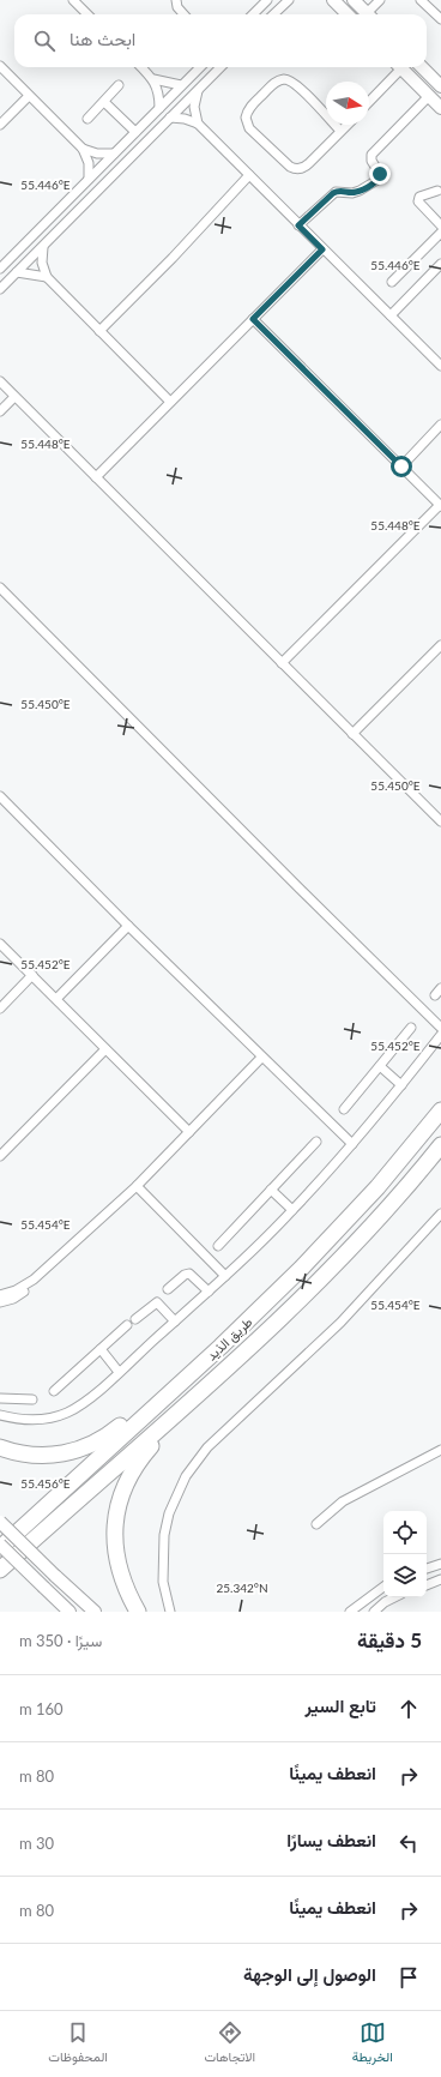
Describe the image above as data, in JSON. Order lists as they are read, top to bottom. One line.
{"streets":{"highway":["طريق الذيد"]},"north":"right","page":{"search":"ابحث هنا","heading":["5 دقيقة","سيرًا · 350 m"],"list":[["تابع السير","160 m"],["انعطف يمينًا","80 m"],["انعطف يسارًا","30 m"],["انعطف يمينًا","80 m"],"الوصول إلى الوجهة"],"nav":["الخريطة","الاتجاهات","المحفوظات"]},"coordinates":["55.446°E","55.448°E","55.450°E","55.452°E","55.454°E","55.456°E","25.342°N"]}
